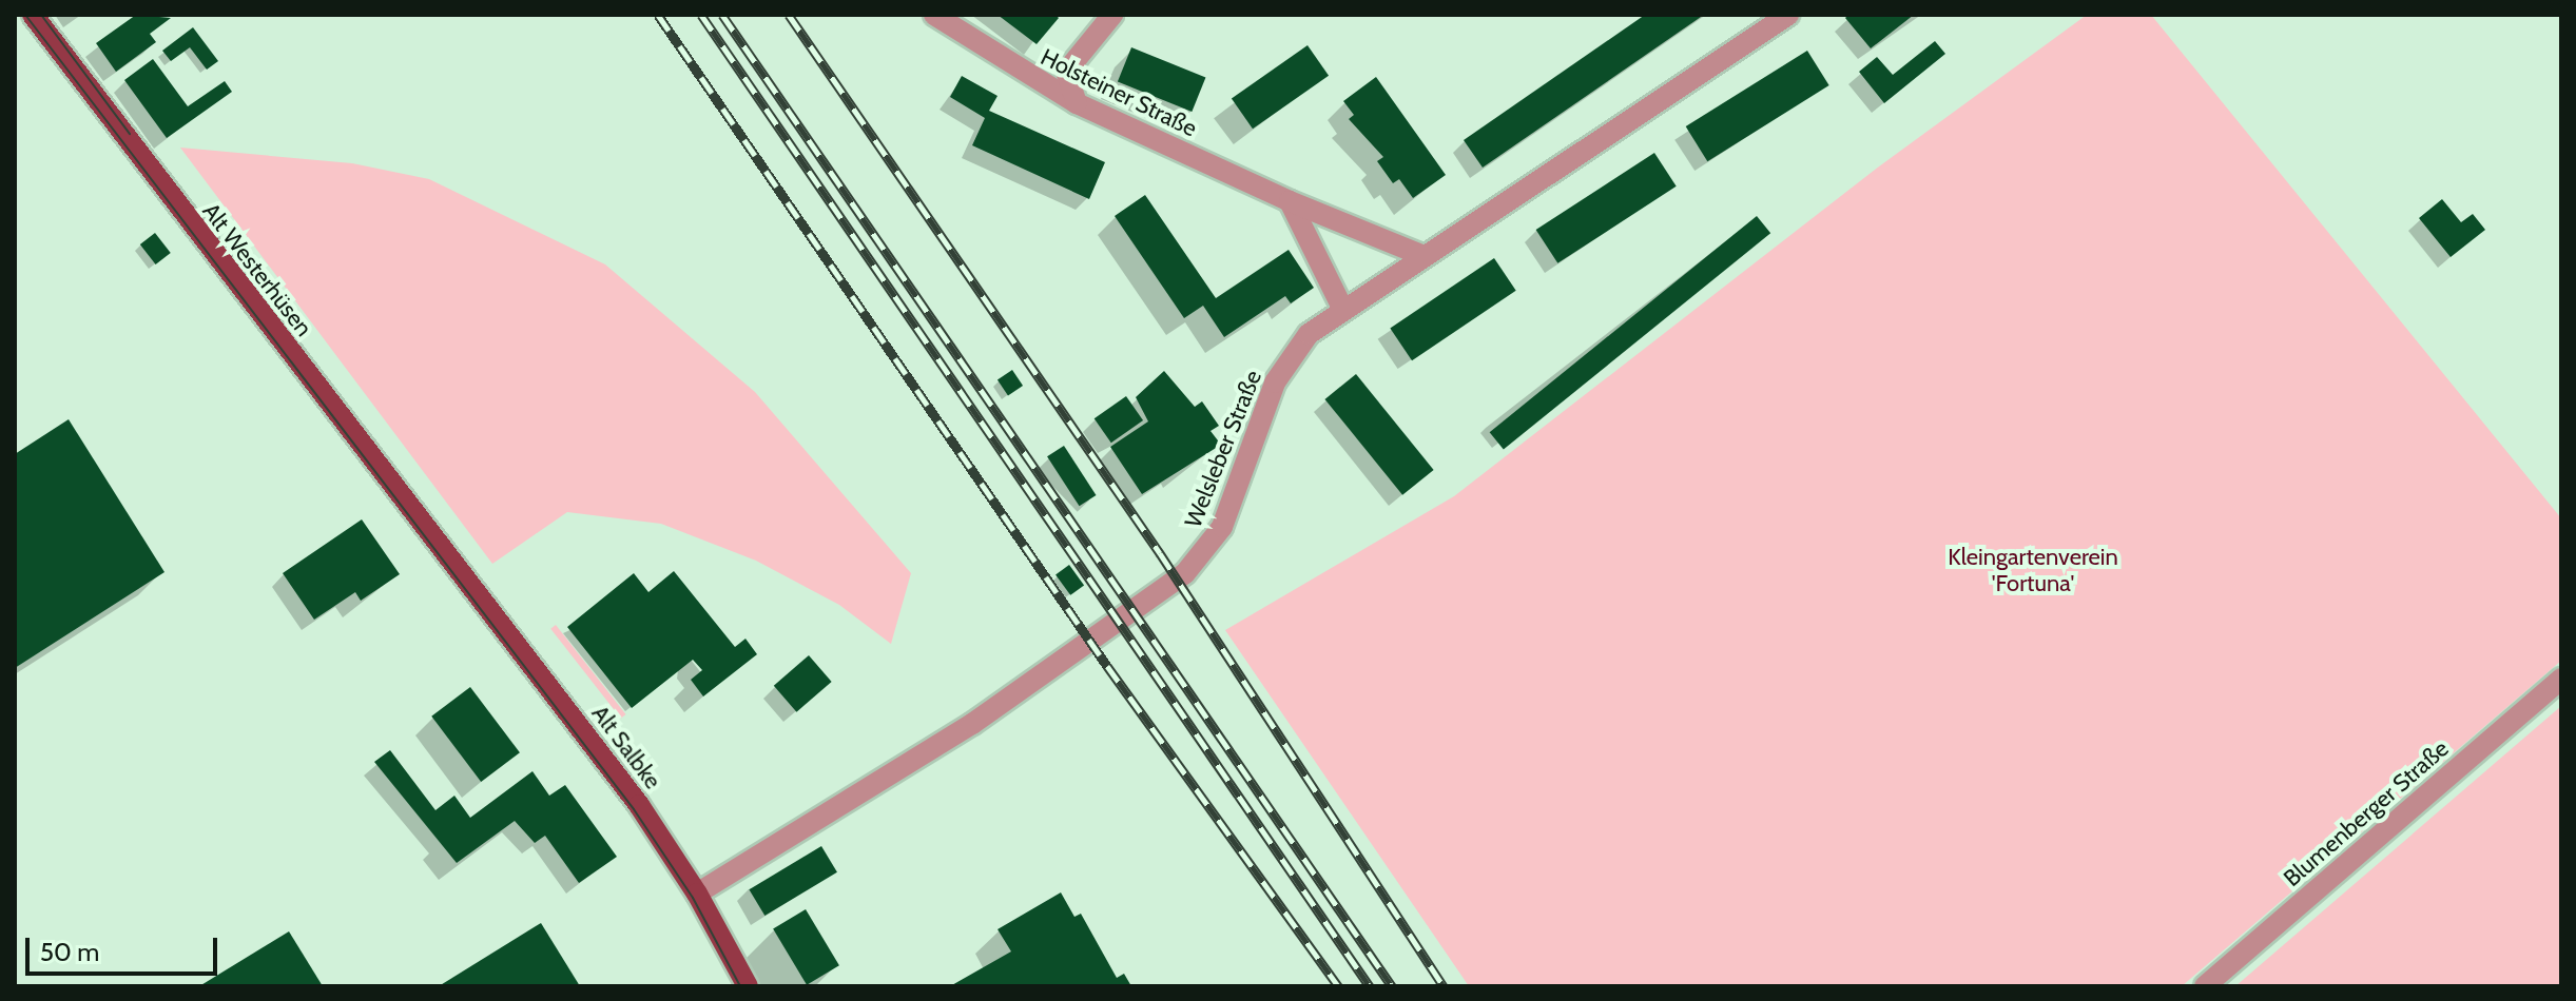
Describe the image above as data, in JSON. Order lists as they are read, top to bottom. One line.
{"streets":{"main road":["Alt Westerhüsen","Alt Salbke"],"street":["Holsteiner Straße","Welsleber Straße","Blumenberger Straße"]},"crossings":[["Holsteiner Straße","Welsleber Straße"],["Alt Westerhüsen","Alt Salbke"],["Welsleber Straße","Alt Salbke"]],"parks":["Kleingartenverein 'Fortuna'"],"scale_bar":"50 m"}
